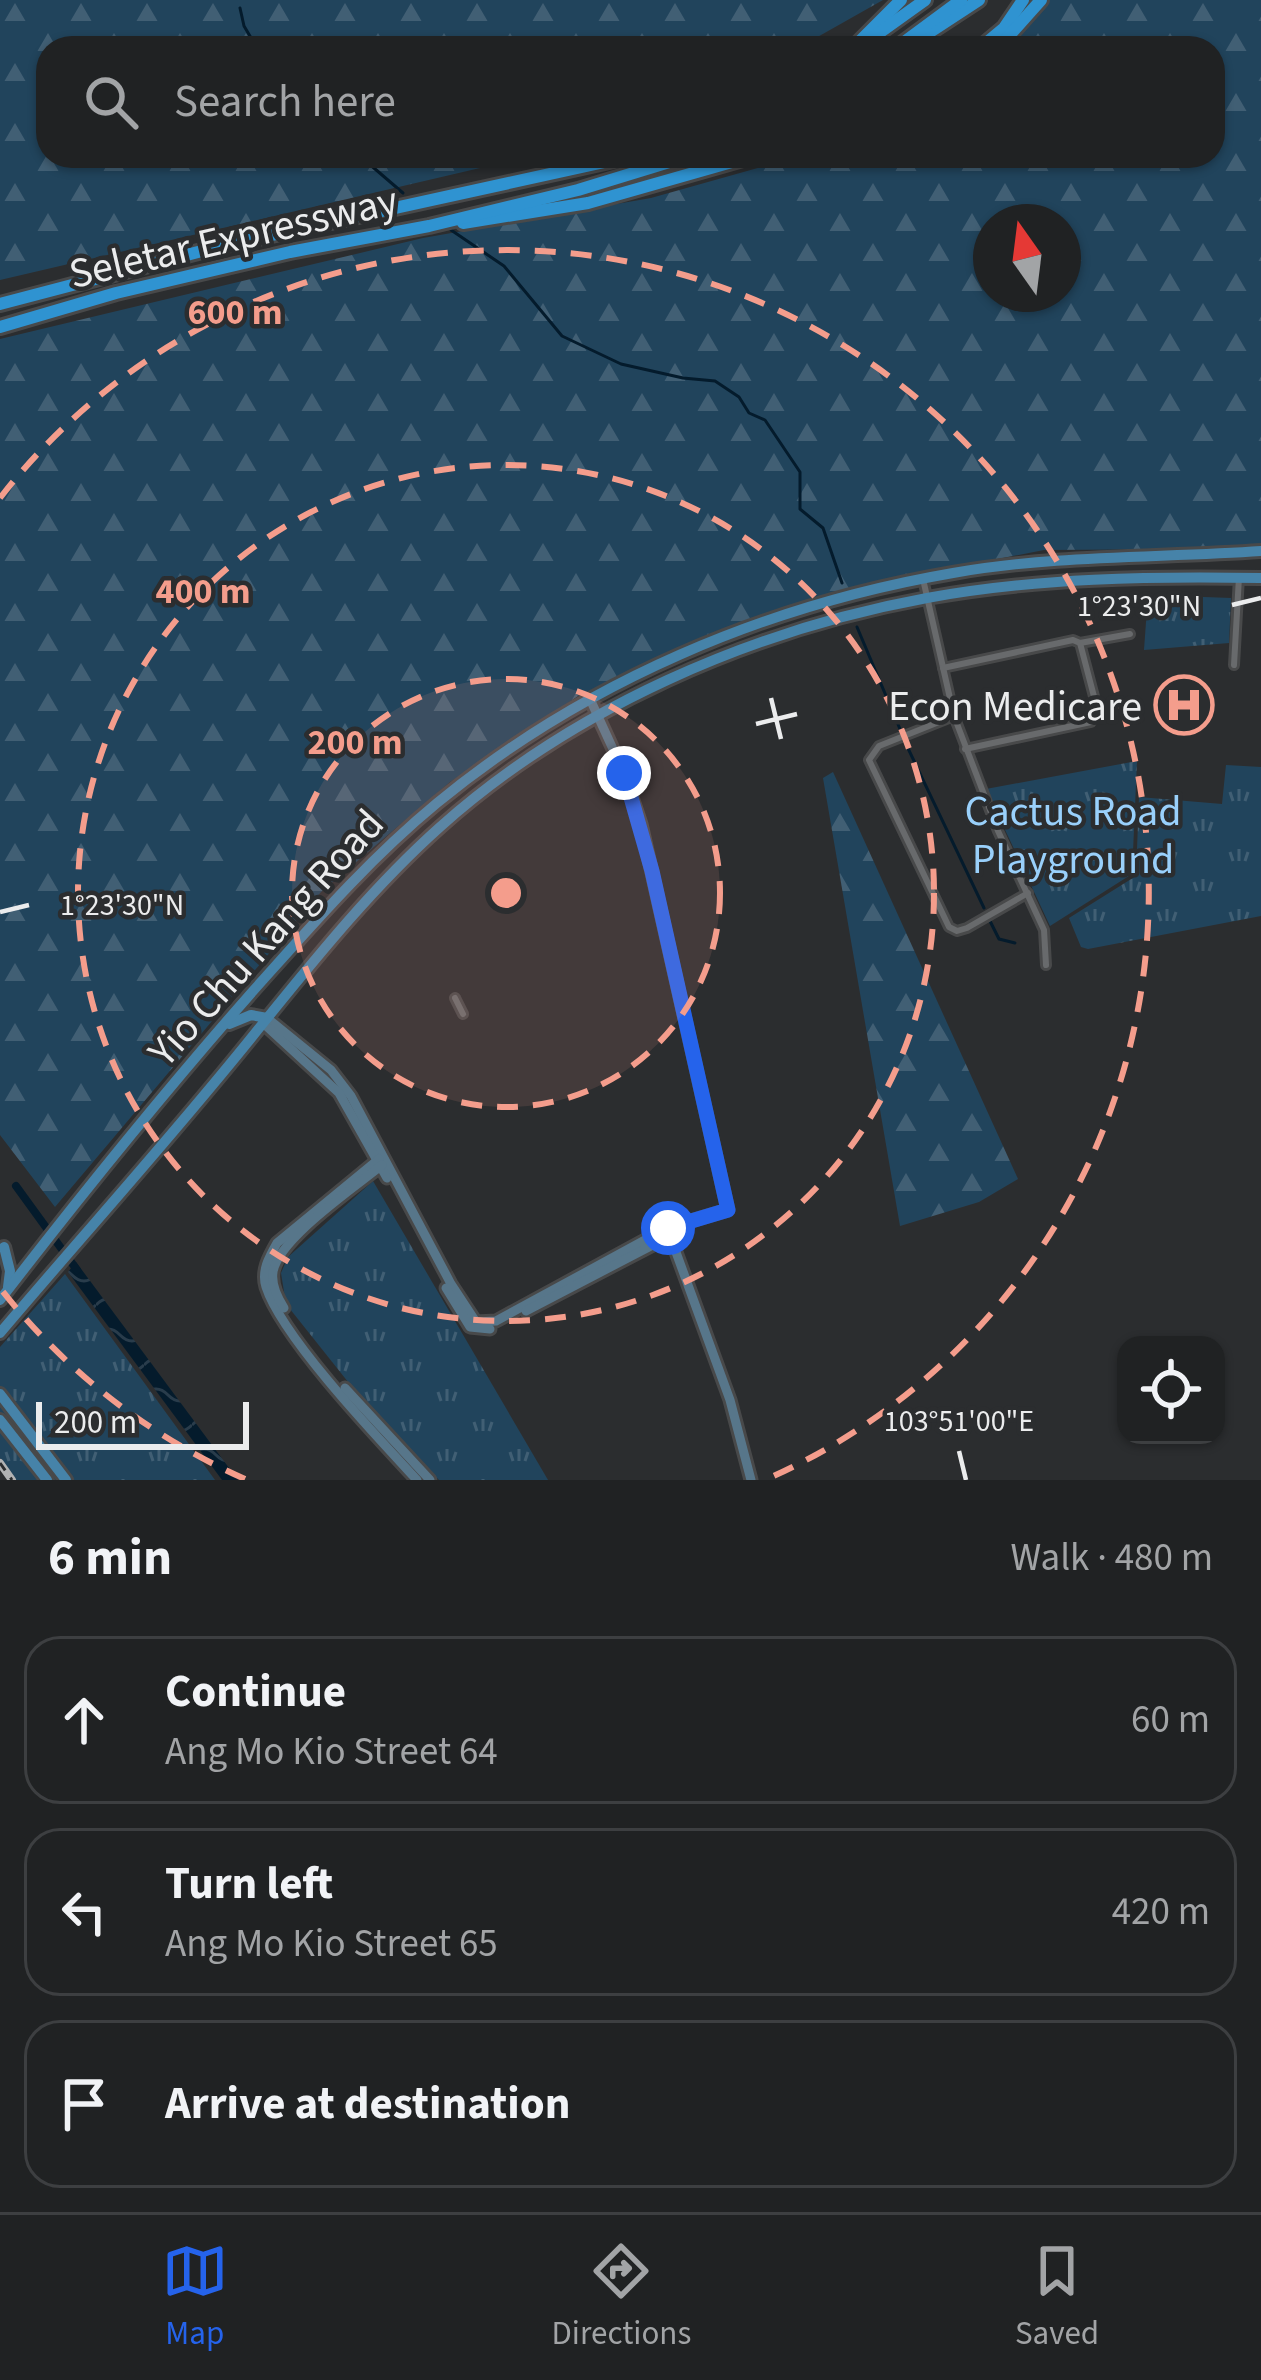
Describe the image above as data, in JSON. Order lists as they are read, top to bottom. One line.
{"streets":{"highway":["Seletar Expressway"],"main road":["Yio Chu Kang Road"]},"parks":["Cactus Road Playground"],"places":{"hospital":["Econ Medicare"]},"scale_bar":"200 m","north":"top","page":{"search":"Search here","scale":"200 m","heading":["6 min","Walk · 480 m"],"list":[["Continue","Ang Mo Kio Street 64","60 m"],["Turn left","Ang Mo Kio Street 65","420 m"],"Arrive at destination"],"nav":["Map","Directions","Saved"]},"coordinates":["1°23'30\"N","103°51'00\"E"],"rings":["600 m","400 m","200 m"]}
